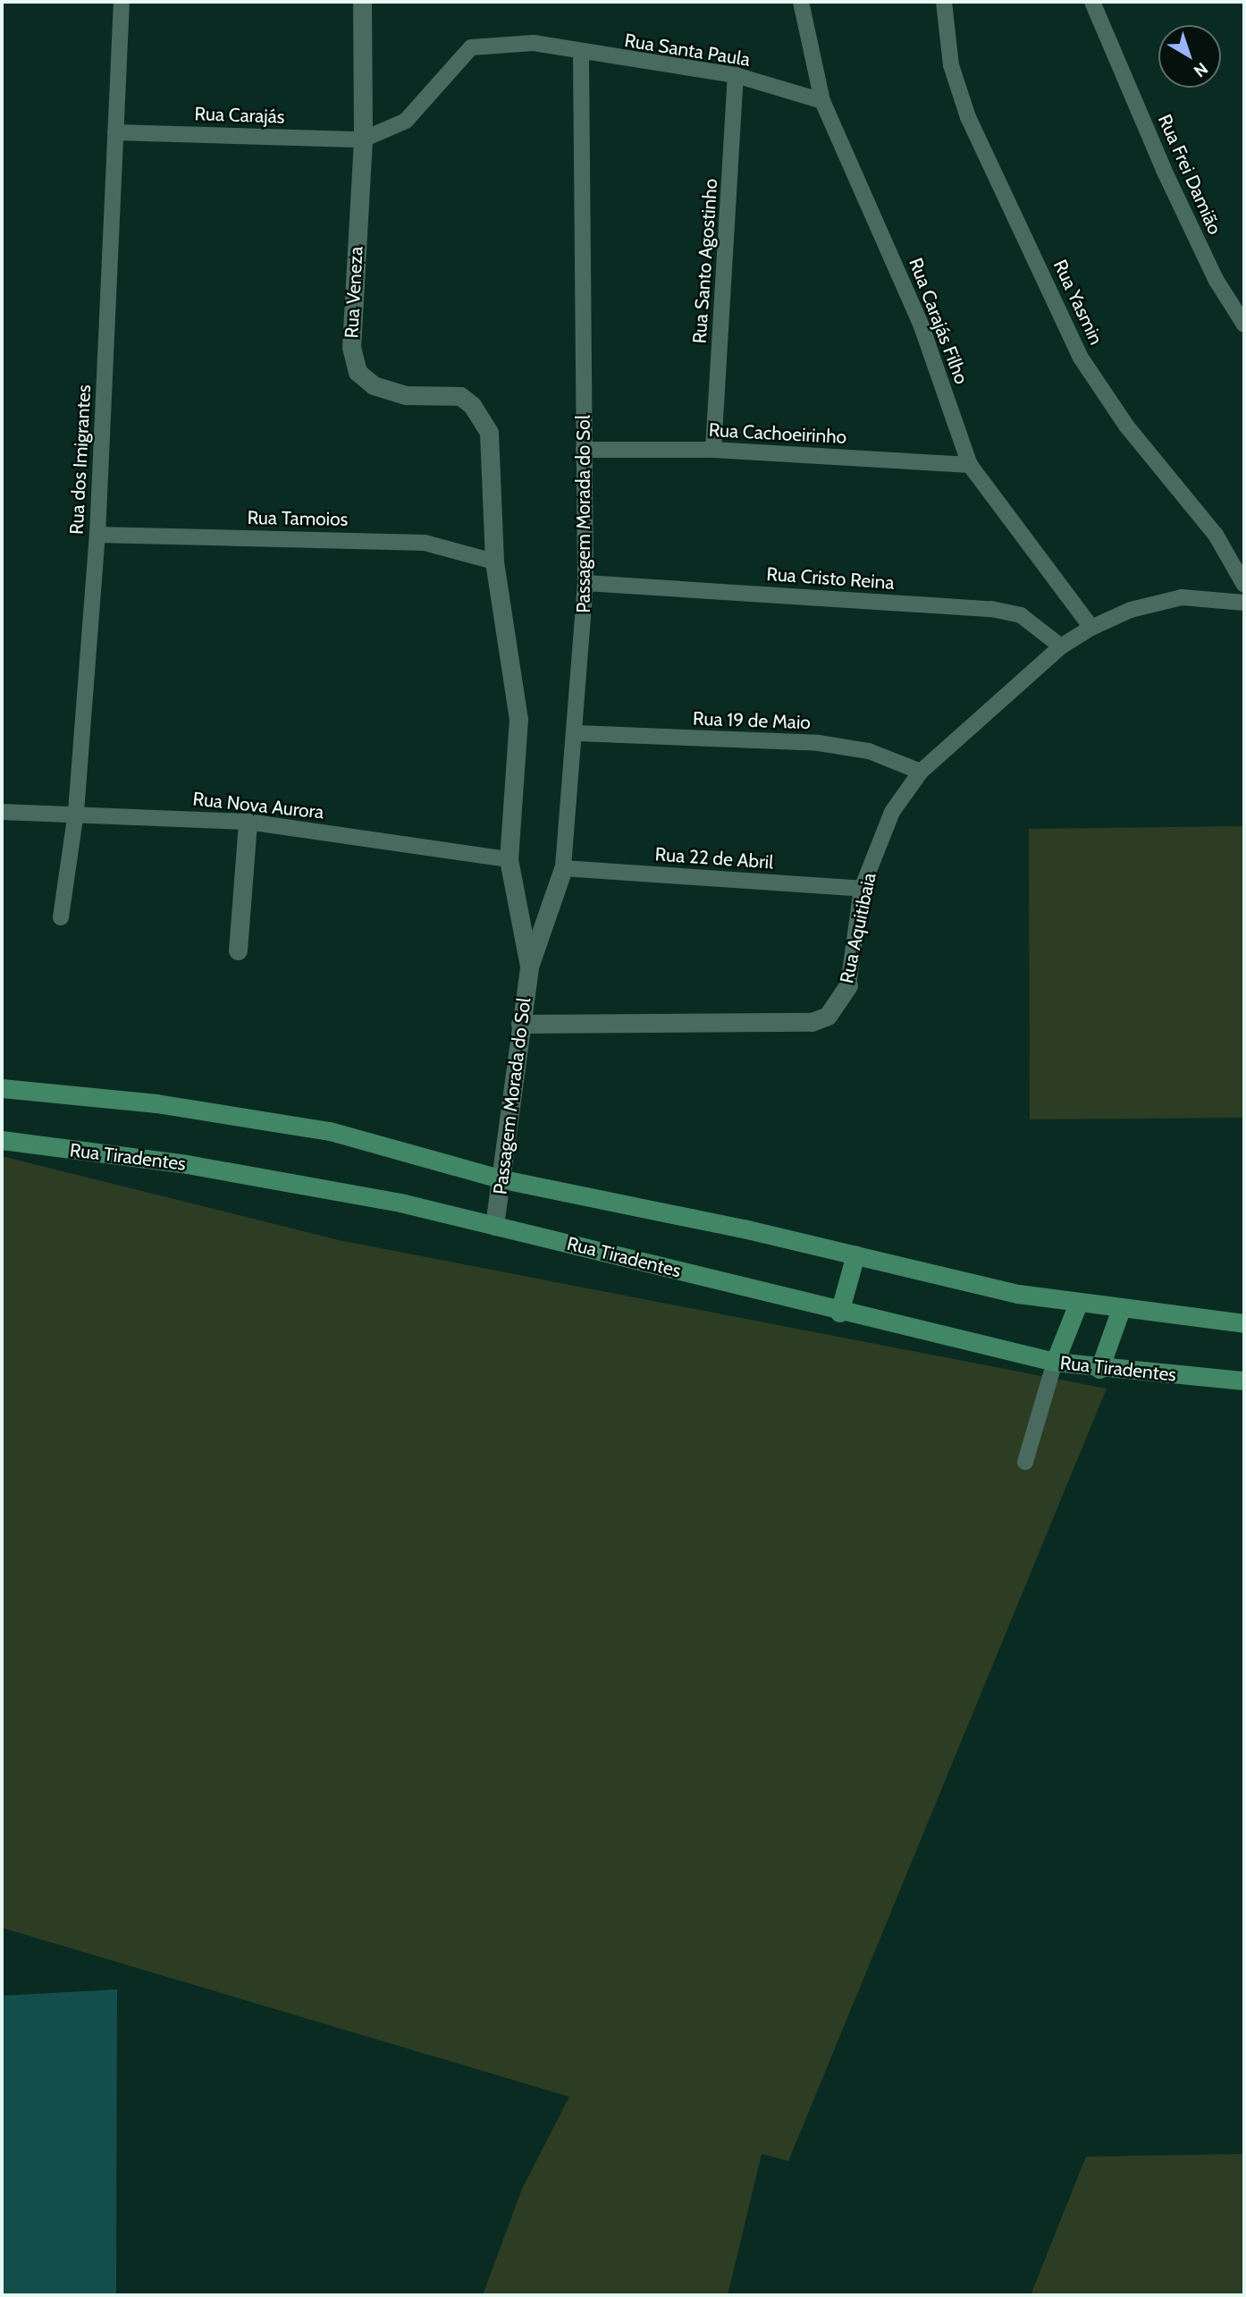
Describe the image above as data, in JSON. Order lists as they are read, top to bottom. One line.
{"streets":{"street":["Rua Veneza","Passagem Morada do Sol","Rua Aquitibaia","Rua Tiradentes"],"lane":["Rua Santa Paula","Rua Carajás","Rua Frei Damião","Rua Santo Agostinho","Rua Yasmin","Rua Carajás Filho","Rua Cachoeirinho","Rua dos Imigrantes","Rua Tamoios","Rua Cristo Reina","Rua 19 de Maio","Rua Nova Aurora","Rua 22 de Abril"]},"crossings":[["Rua Santa Paula","Rua Carajás"],["Rua Santa Paula","Rua Santo Agostinho"],["Rua Santa Paula","Rua Veneza"],["Rua Santa Paula","Rua Carajás Filho"],["Rua Santa Paula","Passagem Morada do Sol"],["Rua Carajás","Rua Veneza"],["Rua Carajás","Rua dos Imigrantes"],["Rua Santo Agostinho","Rua Cachoeirinho"],["Rua Veneza","Passagem Morada do Sol"],["Rua Veneza","Rua Tamoios"],["Rua Carajás Filho","Rua Cachoeirinho"],["Rua Carajás Filho","Rua Aquitibaia"],["Rua Cachoeirinho","Passagem Morada do Sol"],["Rua dos Imigrantes","Rua Tamoios"],["Rua dos Imigrantes","Rua Nova Aurora"],["Passagem Morada do Sol","Rua Tamoios"],["Passagem Morada do Sol","Rua Cristo Reina"],["Passagem Morada do Sol","Rua 19 de Maio"],["Passagem Morada do Sol","Rua Nova Aurora"],["Passagem Morada do Sol","Rua 22 de Abril"],["Passagem Morada do Sol","Rua Aquitibaia"],["Passagem Morada do Sol","Rua Tiradentes"],["Rua Cristo Reina","Rua Aquitibaia"],["Rua 19 de Maio","Rua Aquitibaia"],["Rua 22 de Abril","Rua Aquitibaia"]],"north":"bottom right"}
